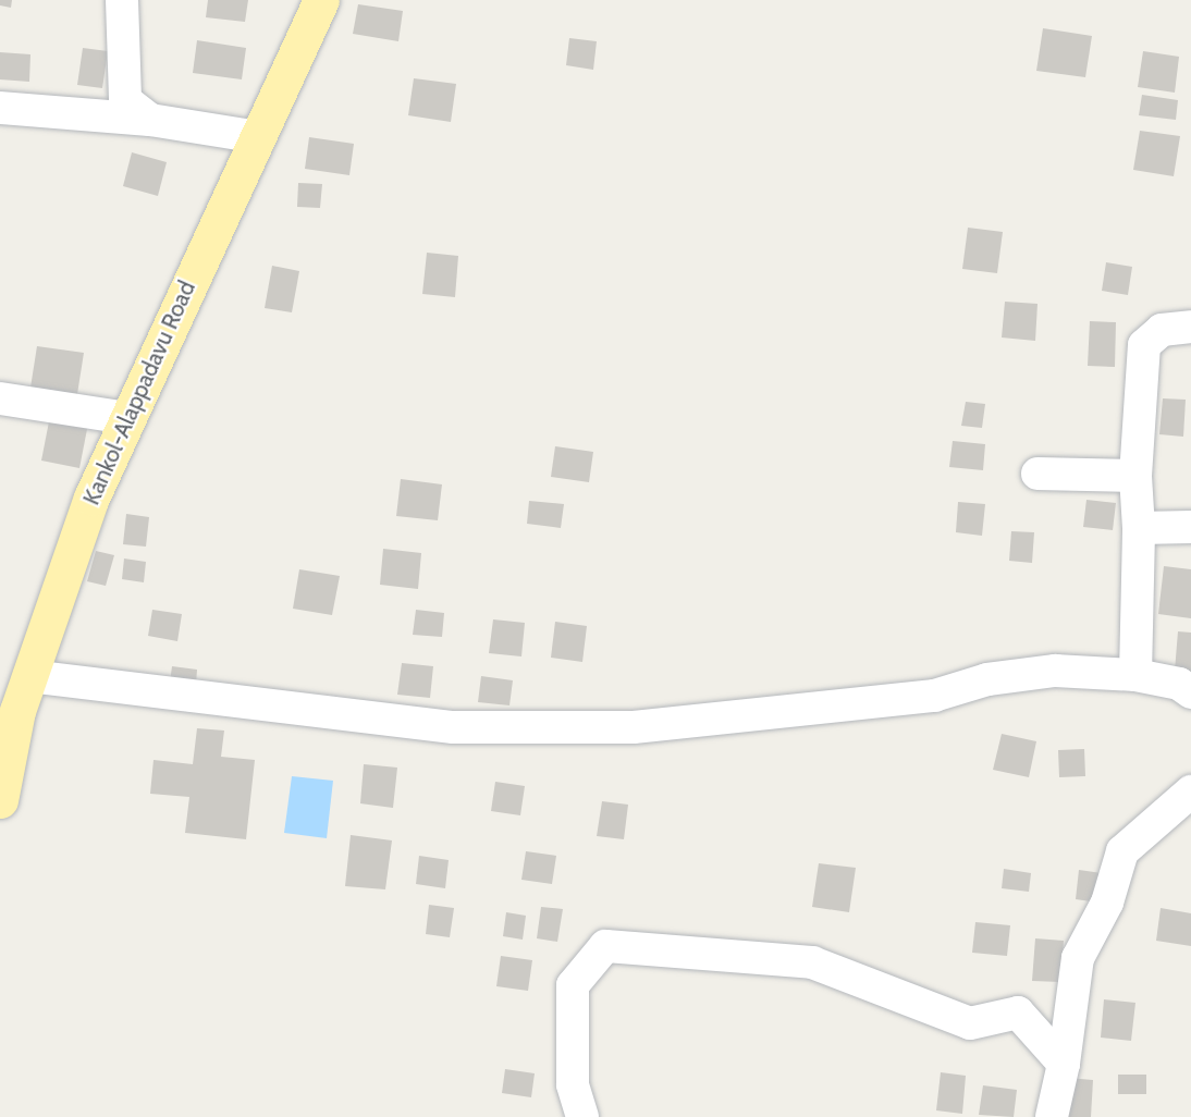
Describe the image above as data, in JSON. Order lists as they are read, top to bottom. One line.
{"streets":{"main road":["Kankol-Alappadavu Road"]}}
